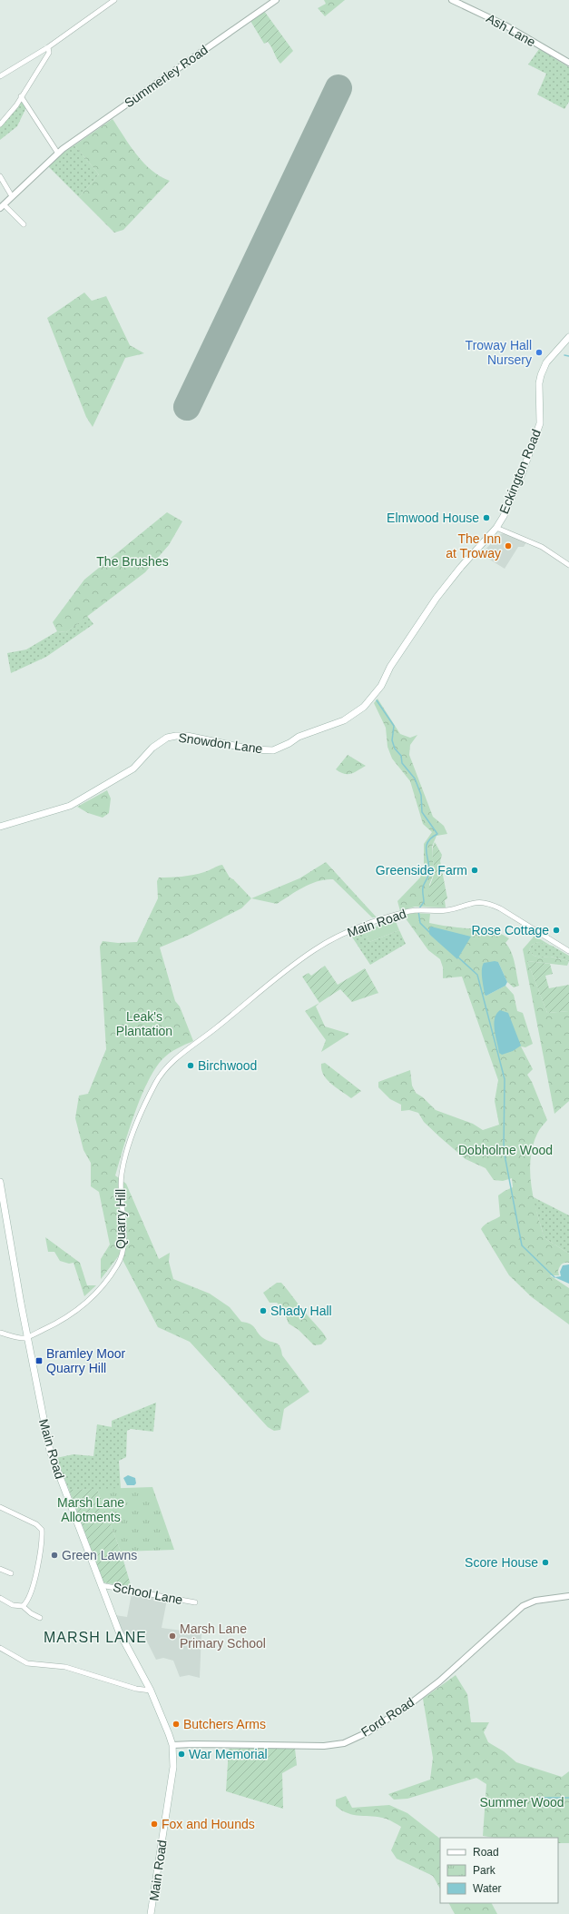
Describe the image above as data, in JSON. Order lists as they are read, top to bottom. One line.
{"streets":{"main road":["Eckington Road","Snowdon Lane","Main Road"],"street":["Ash Lane","Summerley Road","Quarry Hill","School Lane","Ford Road"]},"crossings":[["Eckington Road","Snowdon Lane"],["Main Road","Quarry Hill"],["Main Road","School Lane"],["Main Road","Ford Road"]],"districts":["MARSH LANE"],"parks":["The Brushes","Leak's Plantation","Dobholme Wood","Marsh Lane Allotments","Summer Wood"],"places":{"other":["Troway Hall Nursery","Elmwood House","The Inn at Troway","Greenside Farm","Rose Cottage","Birchwood","Shady Hall","Green Lawns","Score House","Marsh Lane Primary School","Butchers Arms","War Memorial","Fox and Hounds"],"transit":["Bramley Moor Quarry Hill"]},"legend":["Road","Park","Water"]}
